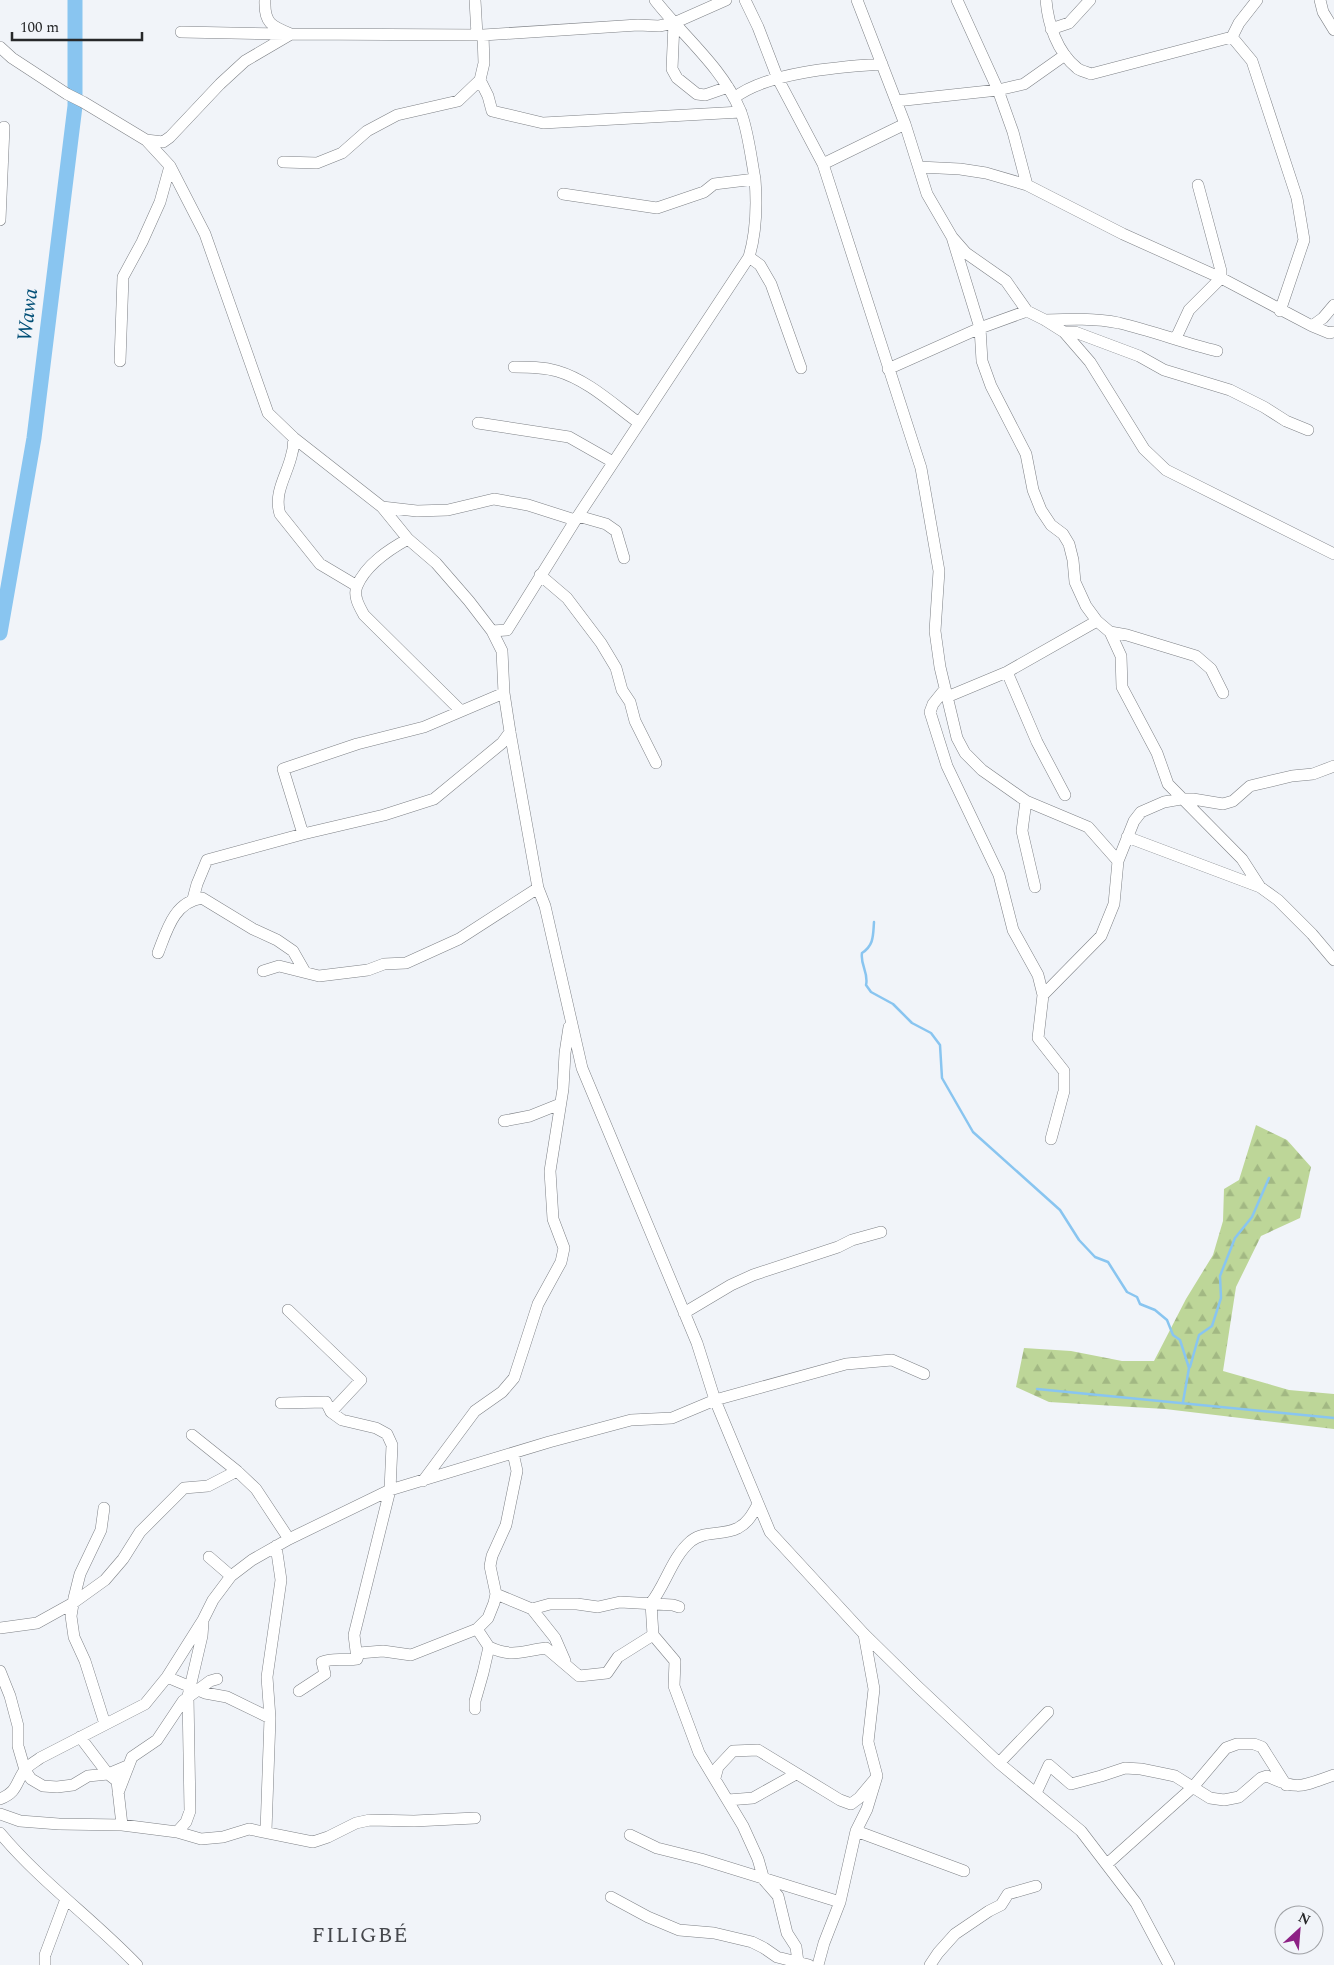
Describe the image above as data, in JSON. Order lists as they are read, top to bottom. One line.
{"districts":["FILIGBÉ"],"water":["Wawa"],"scale_bar":"100 m","north":"top right"}
